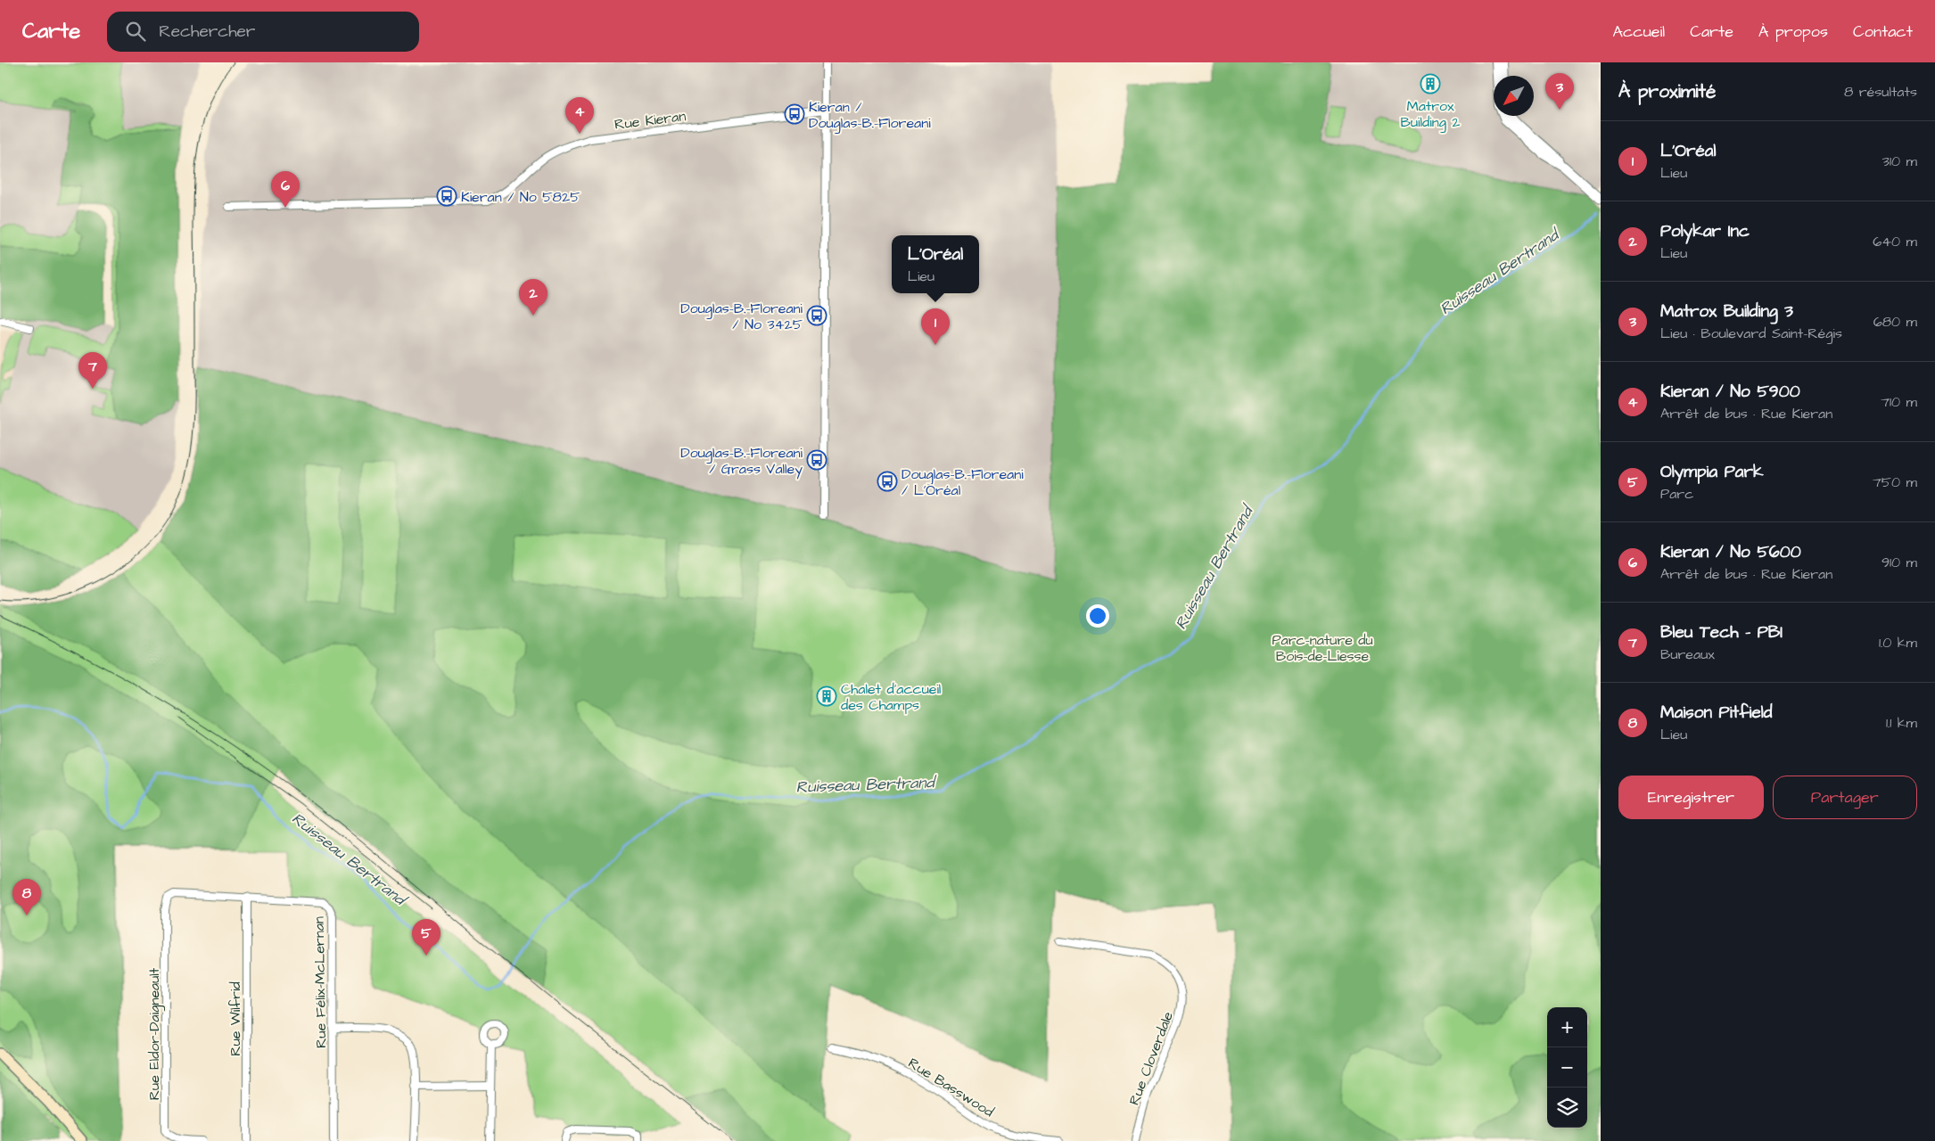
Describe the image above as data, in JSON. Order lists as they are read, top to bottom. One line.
{"streets":{"street":["Rue Kieran","Rue Félix-McLernan","Rue Wilfrid","Rue Eldor-Daigneault","Rue Cloverdale","Rue Basswood"]},"crossings":[["Rue Félix-McLernan","Rue Wilfrid"],["Rue Félix-McLernan","Rue Eldor-Daigneault"]],"water":["Ruisseau Bertrand"],"parks":["Parc-nature du Bois-de-Liesse"],"places":{"building":["Matrox Building 2","Chalet d'accueil des Champs"],"bus stop":["Kieran / Douglas-B.-Floreani","Kieran / No 5825","Douglas-B.-Floreani / No 3425","Douglas-B.-Floreani / Grass Valley","Douglas-B.-Floreani / L'Oréal"]},"north":"bottom left","page":{"header":"Carte","search":"Rechercher","nav":["Accueil","Carte","À propos","Contact"],"heading":["À proximité","8 résultats"],"pins":["3","4","6","2","1","7","8","5"],"list":[{"mark":"1","name":"L'Oréal","note":"Lieu","value":"310 m"},{"mark":"2","name":"Polykar Inc","note":"Lieu","value":"640 m"},{"mark":"3","name":"Matrox Building 3","note":"Lieu · Boulevard Saint-Régis","value":"680 m"},{"mark":"4","name":"Kieran / No 5900","note":"Arrêt de bus · Rue Kieran","value":"710 m"},{"mark":"5","name":"Olympia Park","note":"Parc","value":"750 m"},{"mark":"6","name":"Kieran / No 5600","note":"Arrêt de bus · Rue Kieran","value":"910 m"},{"mark":"7","name":"Bleu Tech - PBI","note":"Bureaux","value":"1.0 km"},{"mark":"8","name":"Maison Pitfield","note":"Lieu","value":"1.1 km"}],"popup":["L'Oréal","Lieu"],"buttons":["Enregistrer","Partager"],"map_buttons":["+","−"]}}
